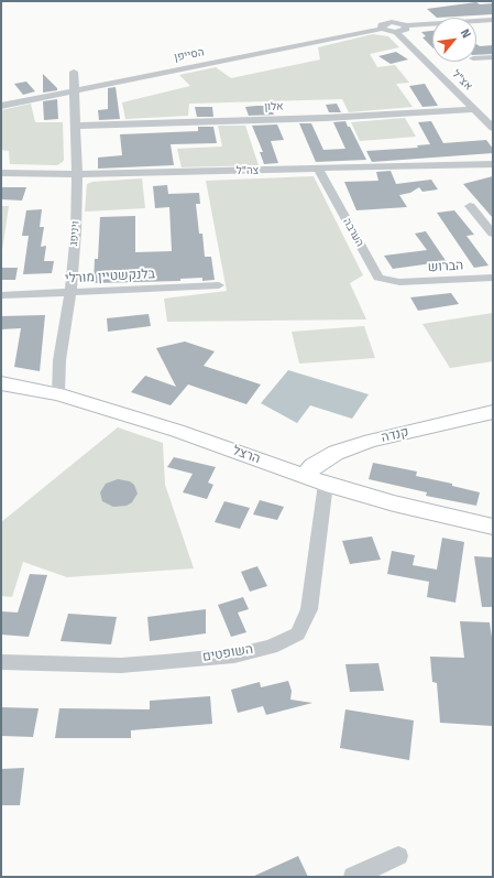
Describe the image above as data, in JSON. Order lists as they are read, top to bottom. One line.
{"streets":{"street":["הסייפן","אצ\"ל","אלון","צה\"ל","הערבה","ויניפג","הברוש","בלנקשטיין מורלי","קנדה","הרצל","השופטים"]},"crossings":[["הסייפן","ויניפג"],["אצ\"ל","אלון"],["אלון","ויניפג"],["צה\"ל","הערבה"],["צה\"ל","ויניפג"],["הערבה","הברוש"],["ויניפג","בלנקשטיין מורלי"],["ויניפג","הרצל"],["קנדה","הרצל"],["הרצל","השופטים"]],"north":"top right"}
